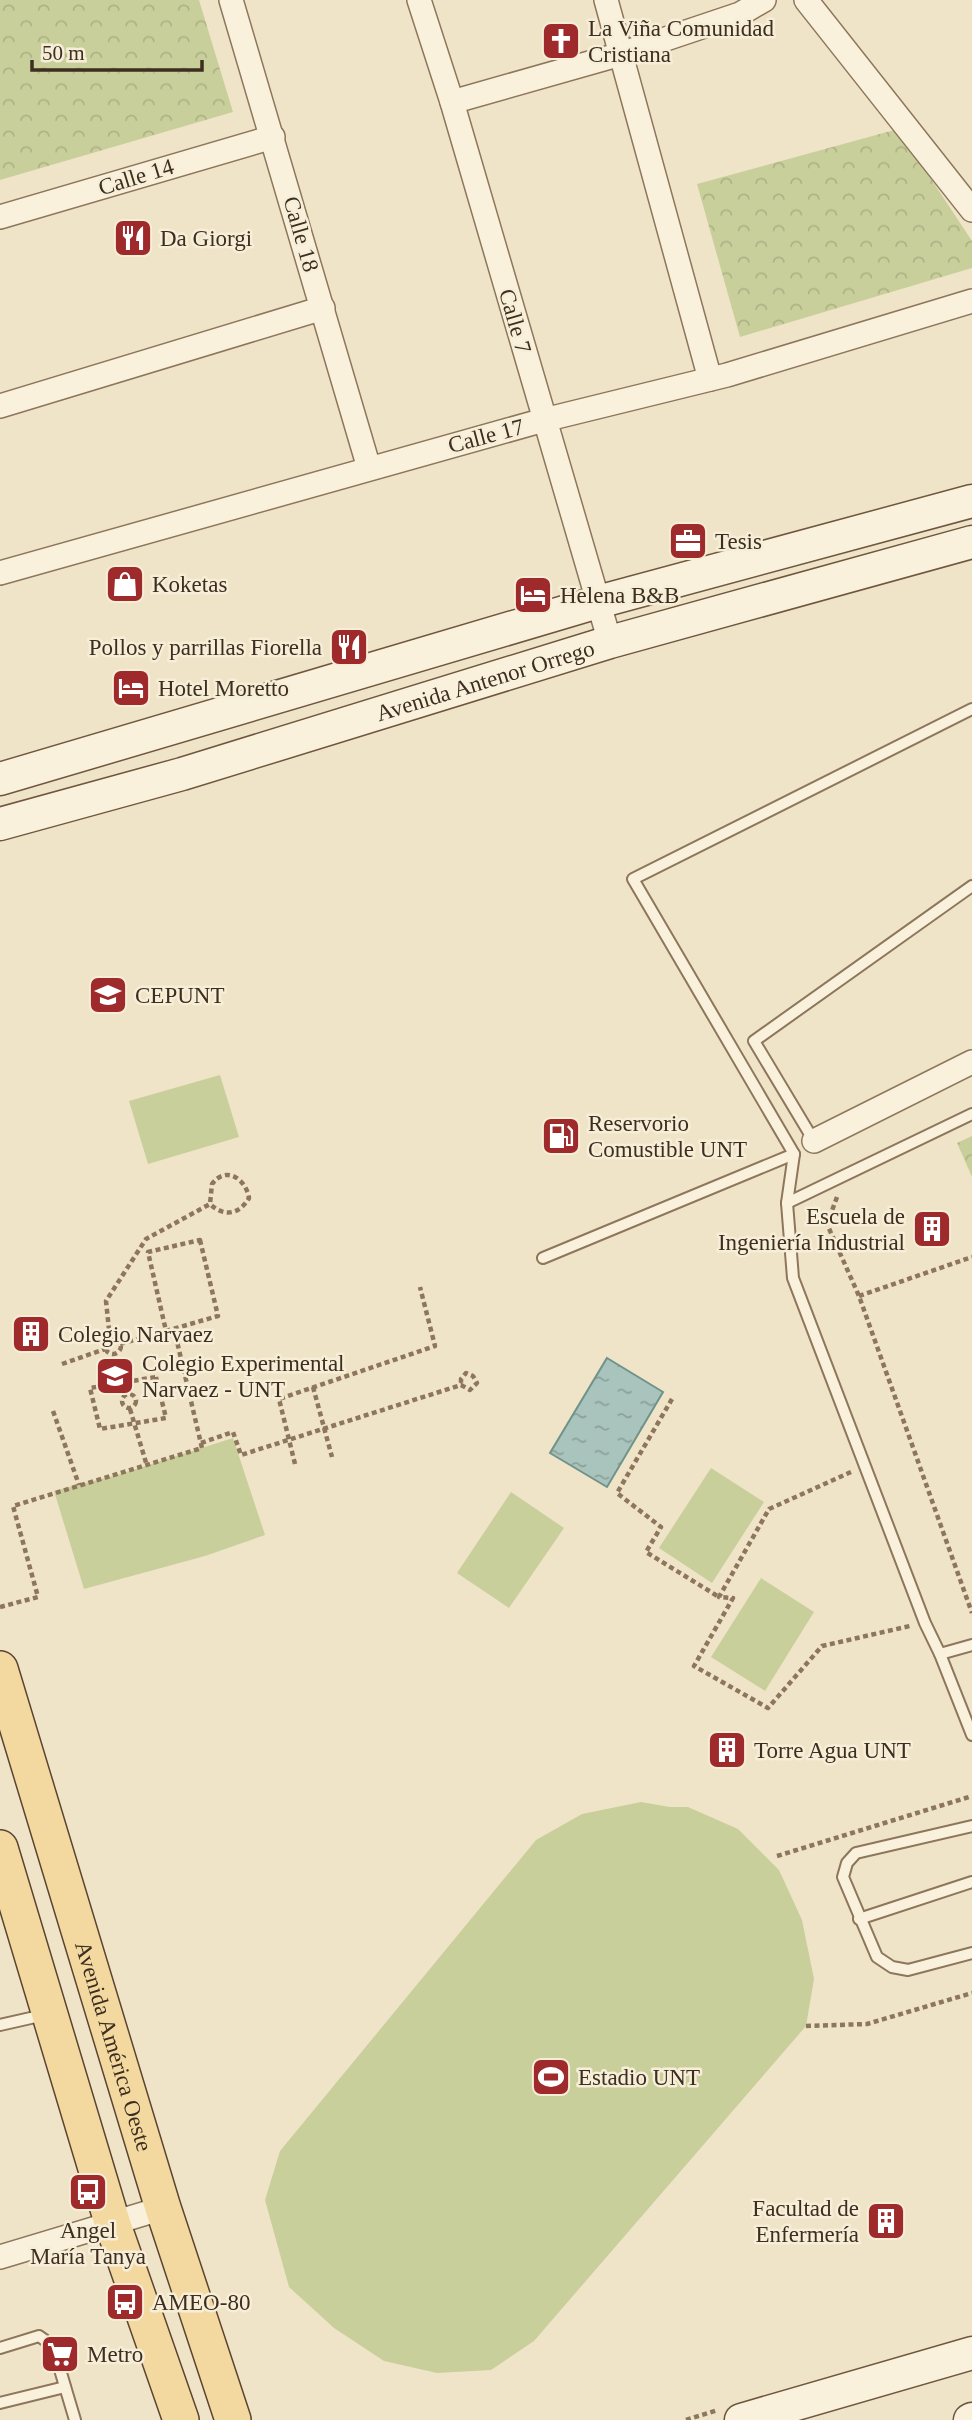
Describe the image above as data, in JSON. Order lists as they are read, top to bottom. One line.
{"streets":{"main road":["Avenida América Oeste"],"street":["Calle 14","Calle 18","Calle 7","Calle 17","Avenida Antenor Orrego"]},"crossings":[["Calle 14","Calle 18"],["Calle 18","Calle 17"],["Calle 7","Calle 17"],["Calle 7","Avenida Antenor Orrego"]],"places":{"church":["La Viña Comunidad Cristiana"],"restaurant":["Da Giorgi","Pollos y parrillas Fiorella"],"office":["Tesis"],"shop":["Koketas"],"hotel":["Helena B&B","Hotel Moretto"],"school or university":["CEPUNT","Colegio Experimental Narvaez - UNT"],"fuel station":["Reservorio Comustible UNT"],"building":["Escuela de Ingeniería Industrial","Colegio Narvaez","Torre Agua UNT","Facultad de Enfermería"],"sports":["Estadio UNT"],"bus stop":["Angel María Tanya","AMEO-80"],"supermarket":["Metro"]},"scale_bar":"50 m"}
